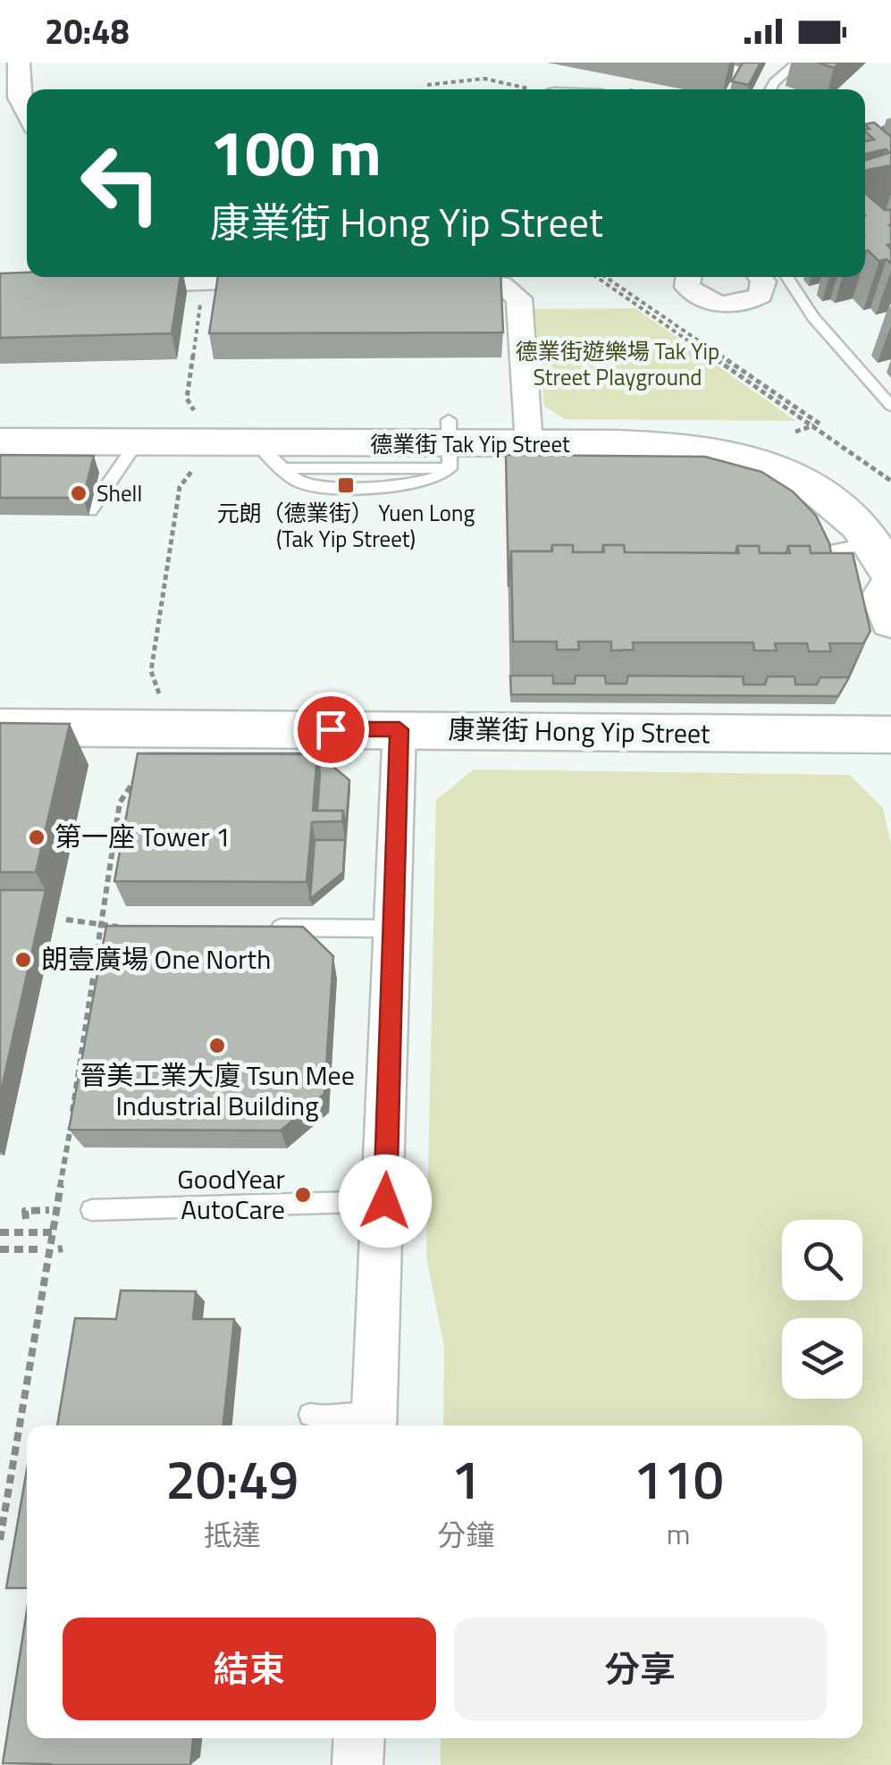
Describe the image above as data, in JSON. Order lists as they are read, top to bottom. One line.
{"streets":{"street":["德業街 Tak Yip Street","康業街 Hong Yip Street"]},"parks":["德業街遊樂場 Tak Yip Street Playground"],"places":{"transit":["元朗（德業街） Yuen Long (Tak Yip Street)"],"other":["Shell","第一座 Tower 1","朗壹廣場 One North","晉美工業大廈 Tsun Mee Industrial Building","GoodYear AutoCare"]},"page":{"status":"20:48","turn":["100 m","康業街 Hong Yip Street"],"eta":["20:49","抵達","1","分鐘","110","m"],"buttons":["結束","分享"]}}
